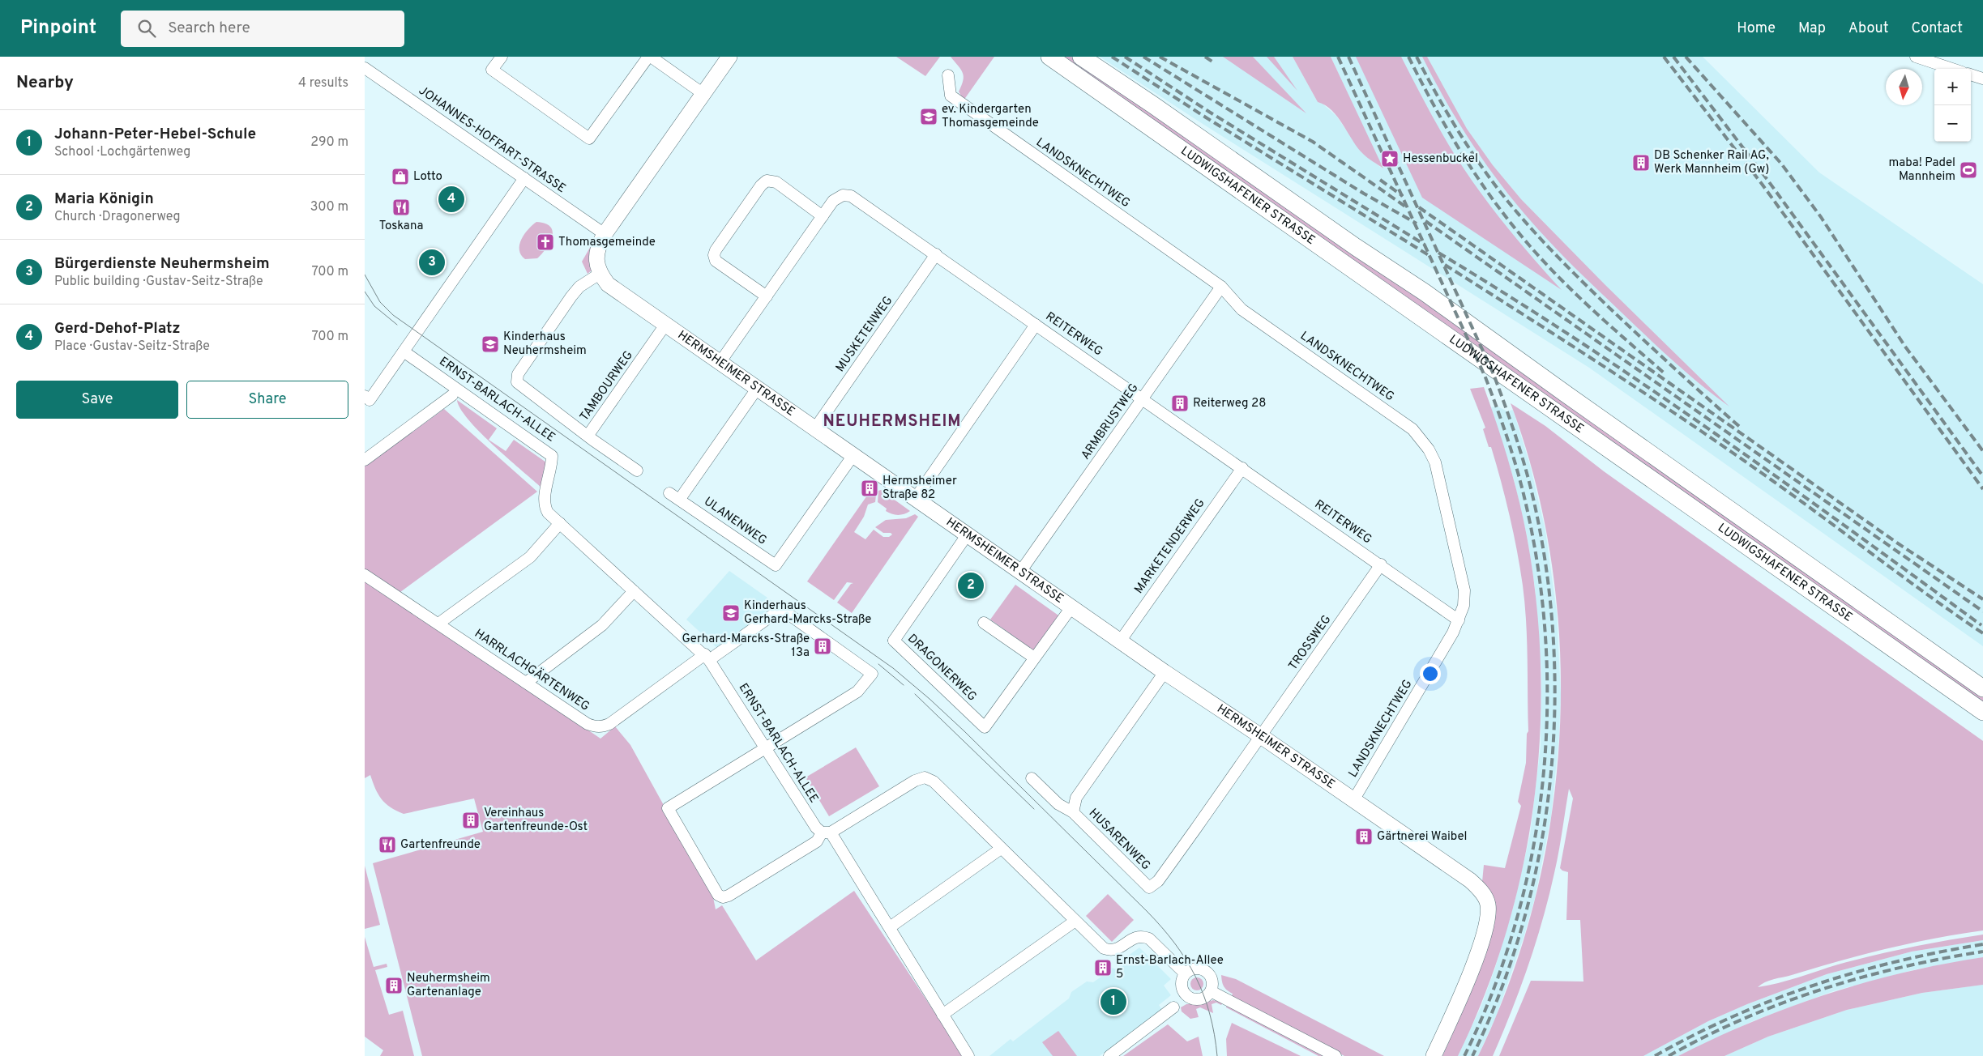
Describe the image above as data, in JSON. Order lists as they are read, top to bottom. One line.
{"streets":{"main road":["LUDWIGSHAFENER STRASSE"],"street":["JOHANNES-HOFFART-STRASSE","LANDSKNECHTWEG","MUSKETENWEG","REITERWEG","HERMSHEIMER STRASSE","TAMBOURWEG","ERNST-BARLACH-ALLEE","ARMBRUSTWEG","ULANENWEG","MARKETENDERWEG","TROSSWEG","DRAGONERWEG","HARRLACHGÄRTENWEG","HUSARENWEG"]},"crossings":[["LANDSKNECHTWEG","REITERWEG"],["LANDSKNECHTWEG","HERMSHEIMER STRASSE"],["LANDSKNECHTWEG","ARMBRUSTWEG"],["MUSKETENWEG","REITERWEG"],["MUSKETENWEG","HERMSHEIMER STRASSE"],["REITERWEG","HERMSHEIMER STRASSE"],["REITERWEG","ARMBRUSTWEG"],["REITERWEG","MARKETENDERWEG"],["REITERWEG","TROSSWEG"],["HERMSHEIMER STRASSE","TAMBOURWEG"],["HERMSHEIMER STRASSE","ARMBRUSTWEG"],["HERMSHEIMER STRASSE","ULANENWEG"],["HERMSHEIMER STRASSE","MARKETENDERWEG"],["HERMSHEIMER STRASSE","TROSSWEG"],["HERMSHEIMER STRASSE","DRAGONERWEG"],["HERMSHEIMER STRASSE","HUSARENWEG"],["ERNST-BARLACH-ALLEE","HARRLACHGÄRTENWEG"],["TROSSWEG","HUSARENWEG"]],"districts":["NEUHERMSHEIM"],"places":{"school or university":["ev. Kindergarten Thomasgemeinde","Kinderhaus Neuhermsheim","Kinderhaus Gerhard-Marcks-Straße"],"place":["Hessenbuckel"],"building":["DB Schenker Rail AG, Werk Mannheim (Gw)","Reiterweg 28","Hermsheimer Straße 82","Gerhard-Marcks-Straße 13a","Vereinhaus Gartenfreunde-Ost","Gärtnerei Waibel","Ernst-Barlach-Allee 5","Neuhermsheim Gartenanlage"],"sports":["maba! Padel Mannheim"],"shop":["Lotto"],"restaurant":["Toskana","Gartenfreunde"],"church":["Thomasgemeinde"]},"north":"bottom","page":{"header":"Pinpoint","search":"Search here","nav":["Home","Map","About","Contact"],"heading":["Nearby","4 results"],"map_buttons":["+","−"],"list":[{"mark":"1","name":"Johann-Peter-Hebel-Schule","note":"School · Lochgärtenweg","value":"290 m"},{"mark":"2","name":"Maria Königin","note":"Church · Dragonerweg","value":"300 m"},{"mark":"3","name":"Bürgerdienste Neuhermsheim","note":"Public building · Gustav-Seitz-Straße","value":"700 m"},{"mark":"4","name":"Gerd-Dehof-Platz","note":"Place · Gustav-Seitz-Straße","value":"700 m"}],"pins":["4","3","2","1"],"buttons":["Save","Share"]}}
